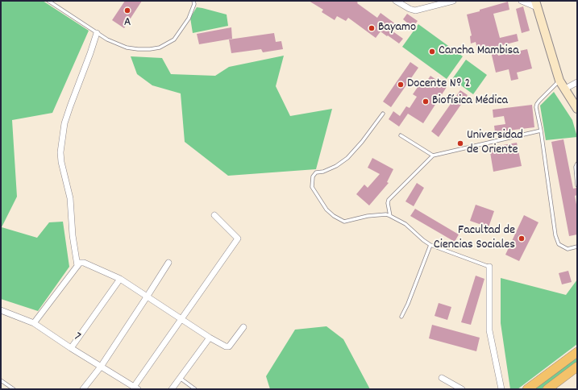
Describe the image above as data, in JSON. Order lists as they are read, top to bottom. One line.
{"streets":{"street":["7"]},"places":["A","Bayamo","Cancha Mambisa","Docente Nº 2","Biofísica Médica","Universidad de Oriente","Facultad de Ciencias Sociales"]}
